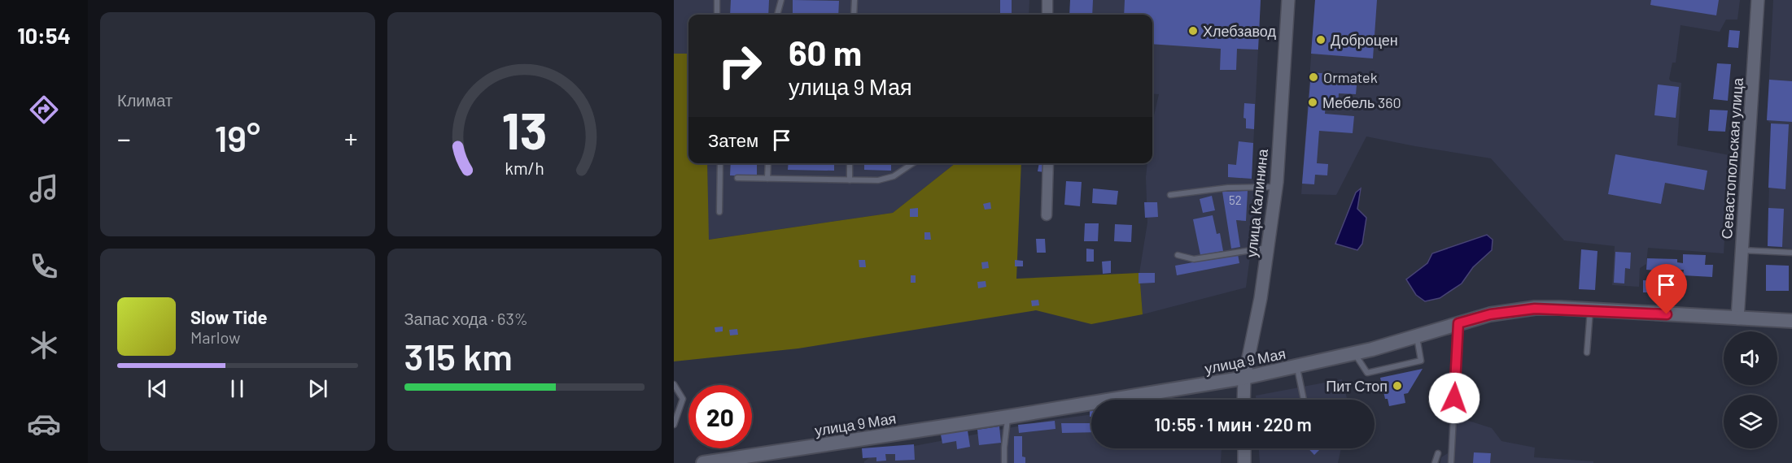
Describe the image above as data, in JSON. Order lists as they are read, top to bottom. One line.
{"streets":{"main road":["улица 9 Мая"],"street":["Севастопольская улица","улица Калинина"]},"crossings":[["Севастопольская улица","улица 9 Мая"],["улица Калинина","улица 9 Мая"]],"places":["Хлебзавод","Доброцен","Ormatek","Мебель 360","Пит Стоп"],"house_numbers":["52"],"page":{"tabs":"10:54","tile":["Климат",["Запас хода · 63%","315 km"]],"turn":["60 m","улица 9 Мая"],"then":"Затем","heat":["−","19°","+"],"song":["Slow Tide","Marlow"],"limit":"20","trip":"10:55 · 1 мин · 220 m","gauge":["13","km/h"]}}
